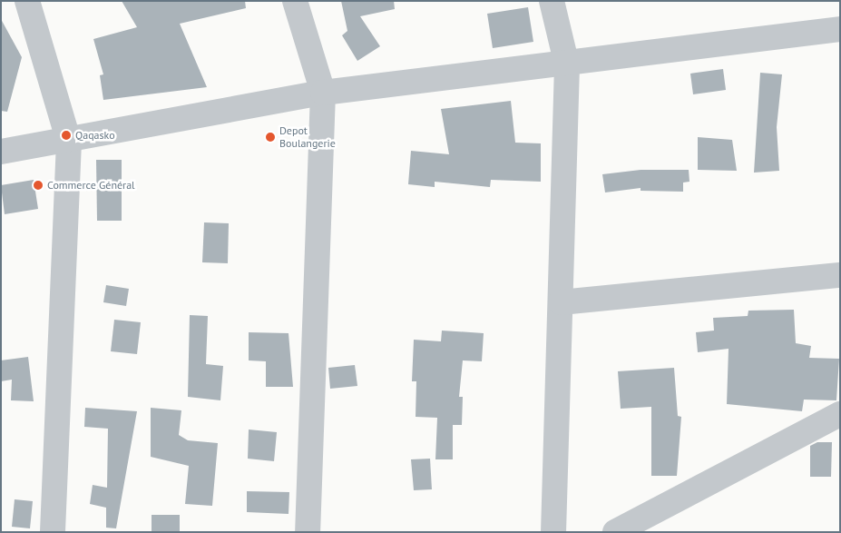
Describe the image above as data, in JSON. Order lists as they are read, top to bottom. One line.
{"places":["Qaqasko","Depot Boulangerie","Commerce Général"]}
